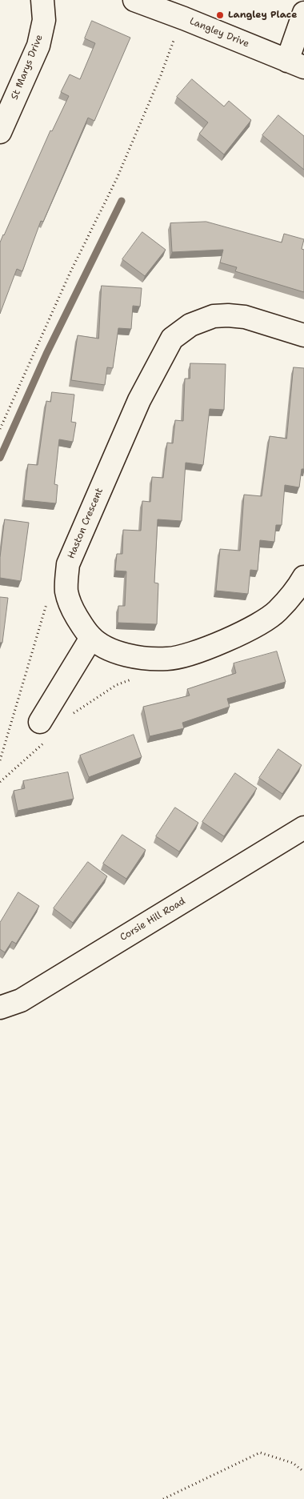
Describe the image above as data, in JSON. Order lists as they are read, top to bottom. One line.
{"streets":{"street":["Langley Drive","St Marys Drive","Haston Crescent","Corsie Hill Road"]},"places":["Langley Place"]}
